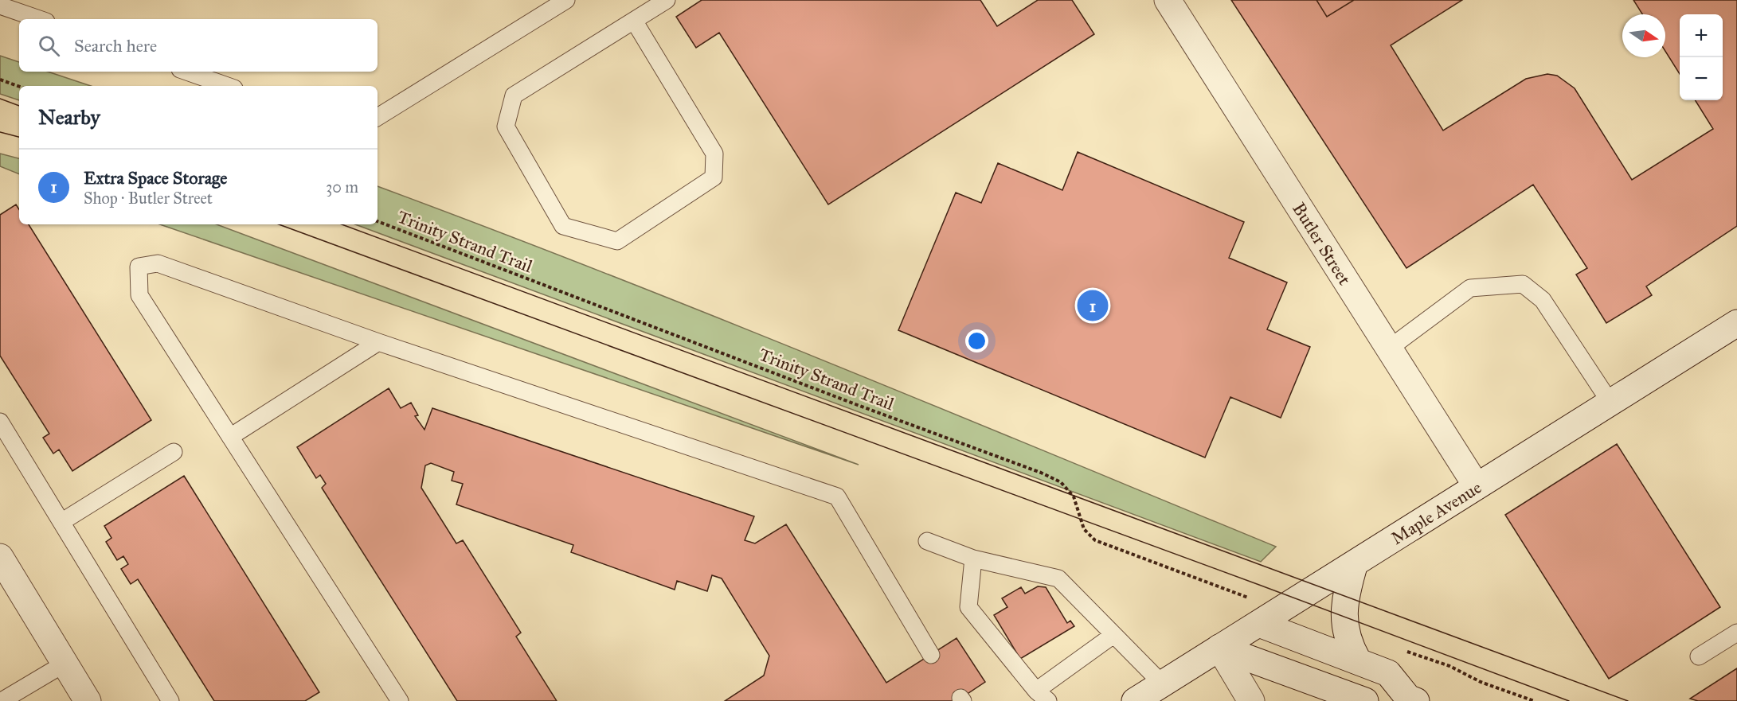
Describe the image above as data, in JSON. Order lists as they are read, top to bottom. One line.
{"streets":{"main road":["Butler Street","Maple Avenue"],"path":["Trinity Strand Trail"]},"crossings":[["Butler Street","Maple Avenue"]],"north":"right","page":{"map_buttons":["+","−"],"search":"Search here","heading":"Nearby","list":[{"mark":"1","name":"Extra Space Storage","note":"Shop · Butler Street","value":"30 m"}],"pins":"1"}}
